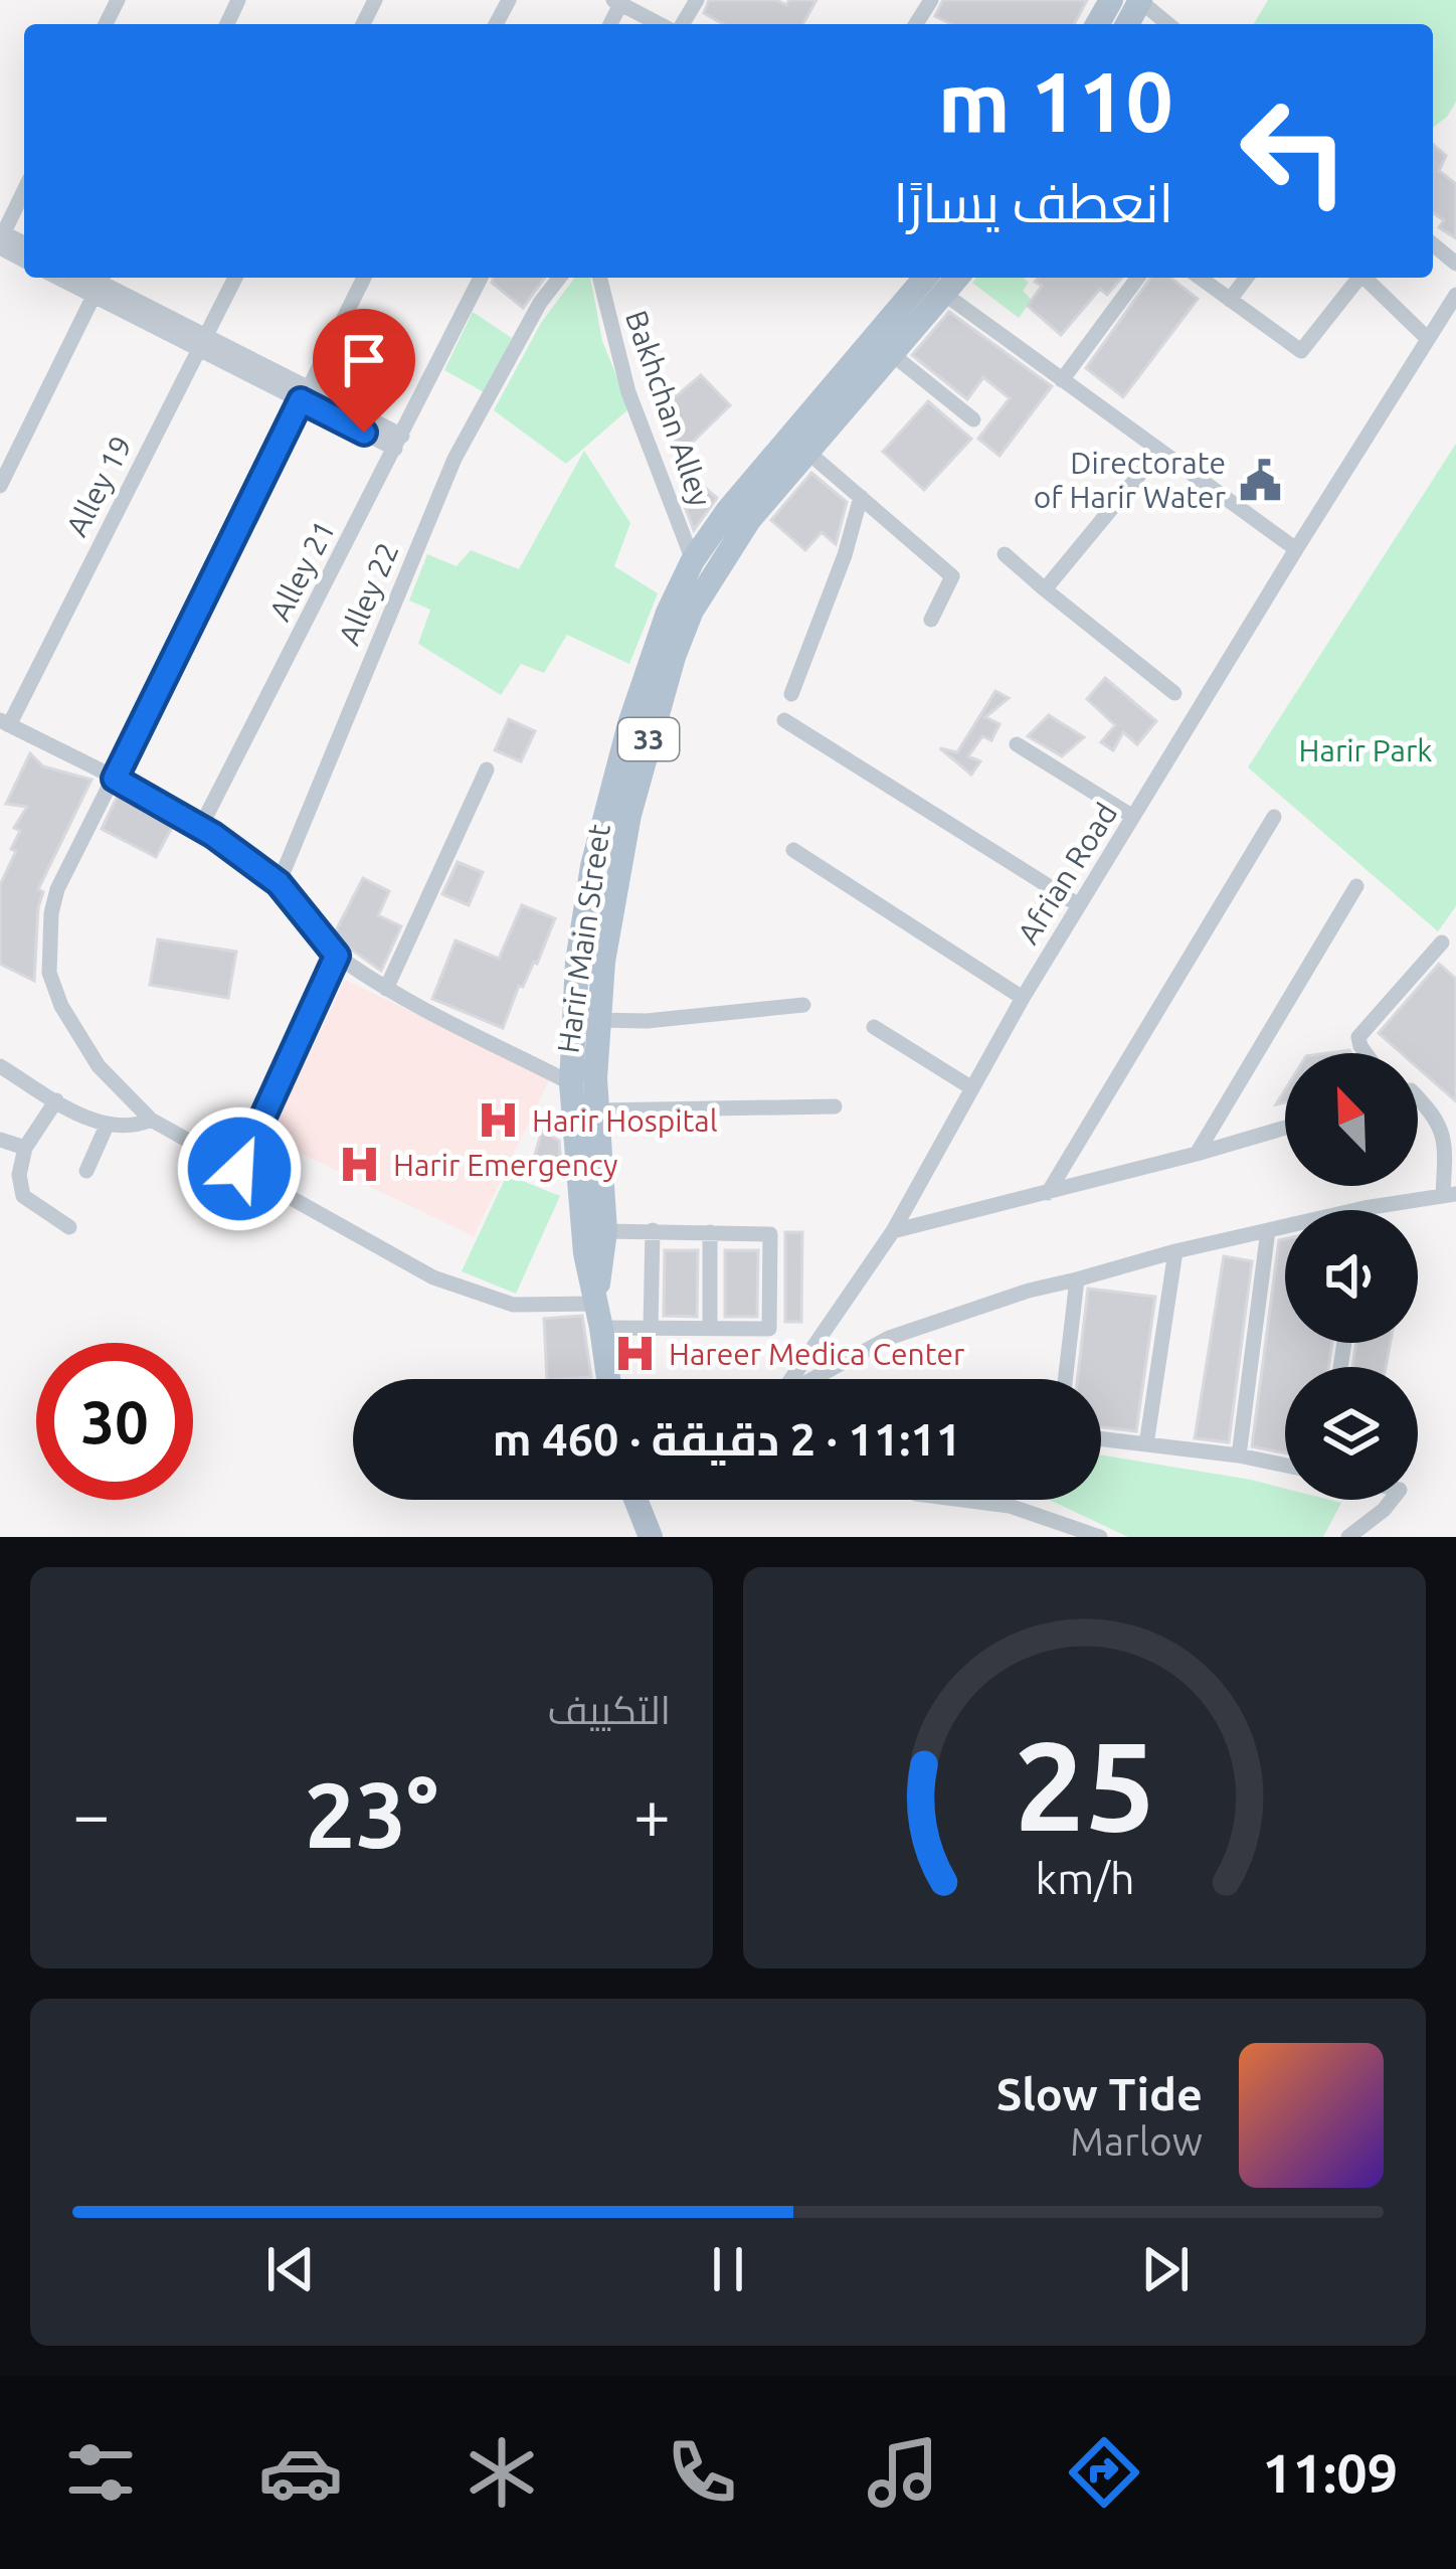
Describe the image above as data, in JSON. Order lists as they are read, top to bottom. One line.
{"streets":{"main road":["33","Harir Main Street"],"street":["Bakhchan Alley","Alley 19","Alley 21","Alley 22","Afrian Road"]},"crossings":[["Bakhchan Alley","Harir Main Street"],["33","Harir Main Street"]],"parks":["Harir Park"],"places":{"public building":["Directorate of Harir Water"],"hospital":["‌Harir Hospital","Harir Emergency","Hareer Medica Center"]},"north":"top left","page":{"turn":["110 m","انعطف يسارًا"],"limit":"30","trip":"11:11 · 2 دقيقة · 460 m","tile":"التكييف","heat":["−","23°","+"],"song":["Slow Tide","Marlow"],"tabs":"11:09","gauge":["25","km/h"]}}
